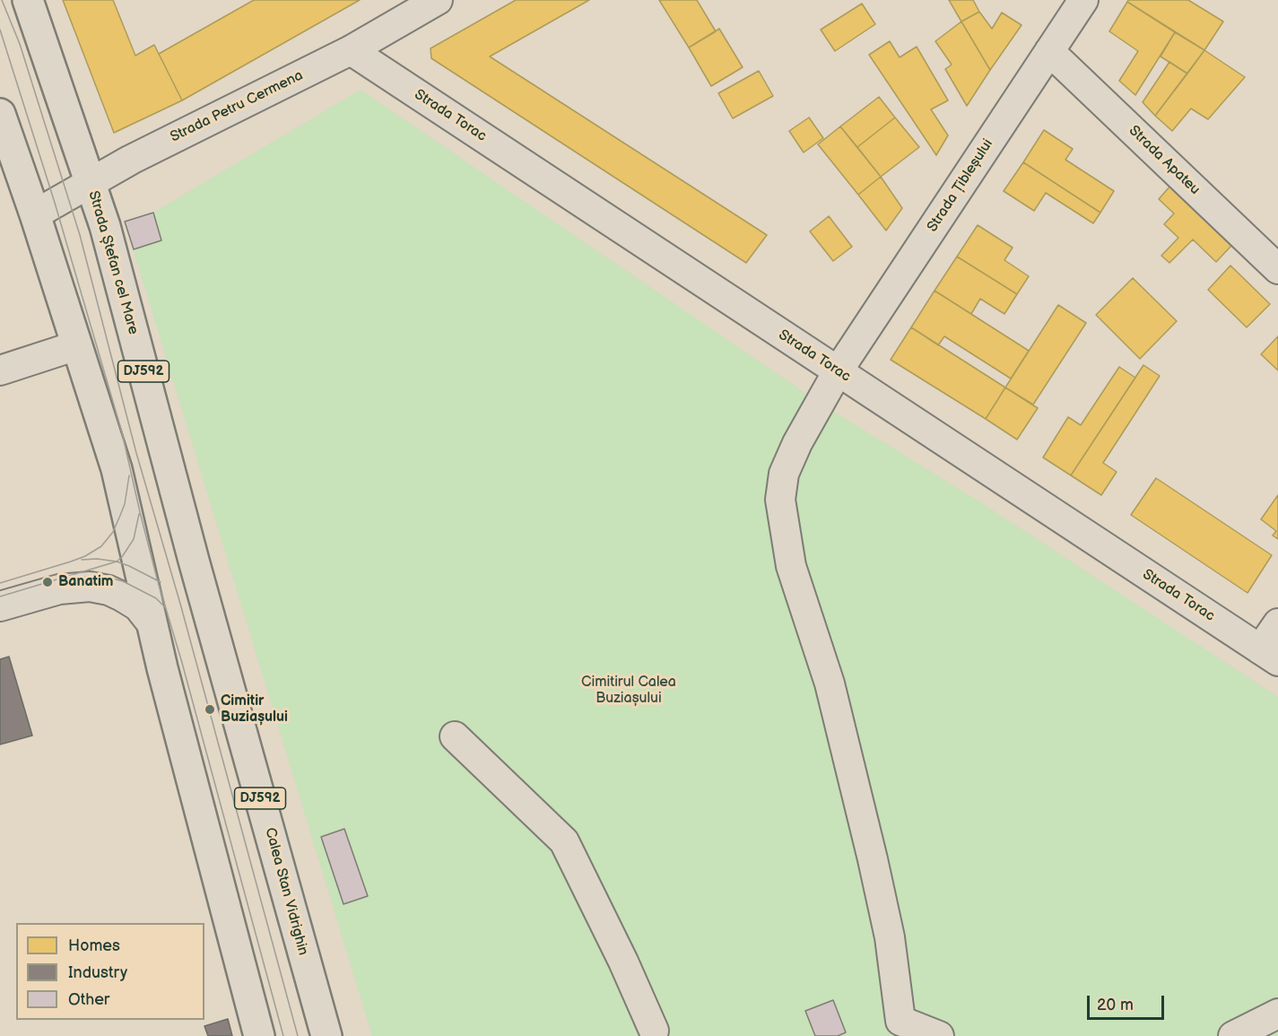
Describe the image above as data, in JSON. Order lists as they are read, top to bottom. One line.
{"streets":{"main road":["Strada Ștefan cel Mare","DJ592","Calea Stan Vidrighin"],"street":["Strada Petru Cermena","Strada Torac","Strada Apateu","Strada Țibleșului"]},"crossings":[["Strada Petru Cermena","Strada Torac"],["Strada Petru Cermena","Strada Ștefan cel Mare"],["Strada Torac","Strada Țibleșului"],["Strada Apateu","Strada Țibleșului"],["Strada Ștefan cel Mare","Calea Stan Vidrighin"]],"parks":["Cimitirul Calea Buziașului"],"places":["Banatim","Cimitir Buziașului"],"legend":["Homes","Industry","Other"],"scale_bar":"20 m"}
